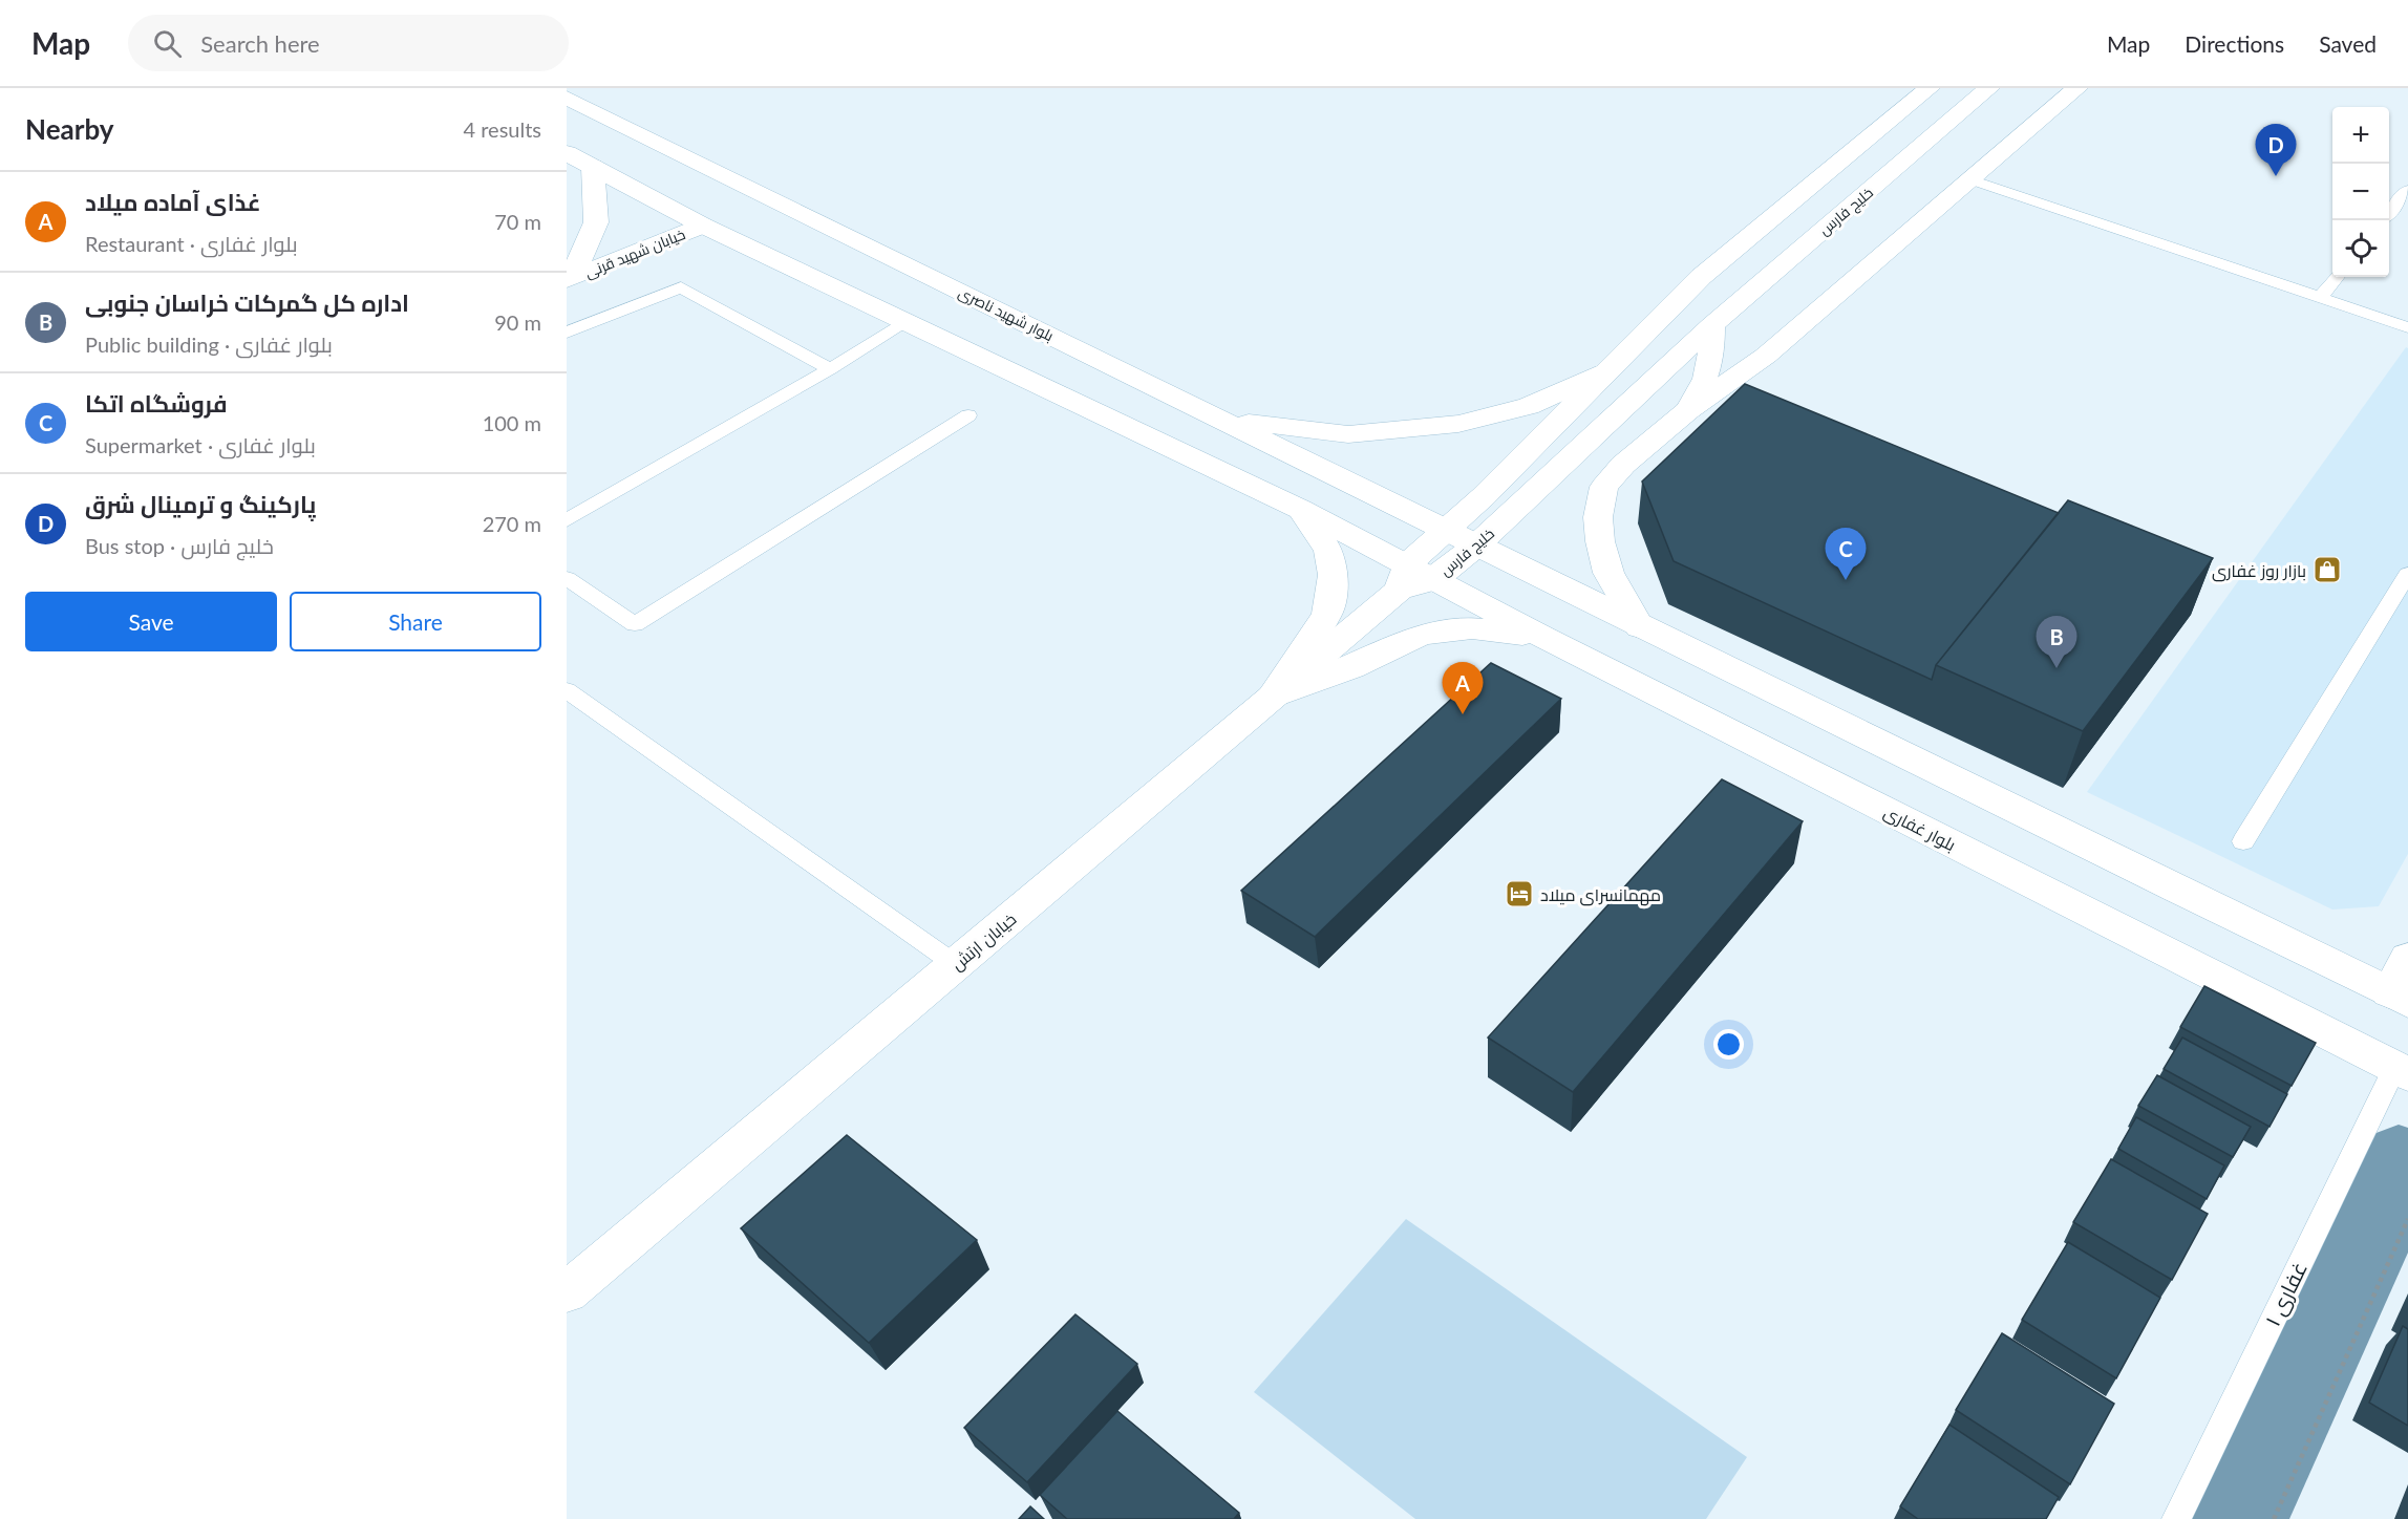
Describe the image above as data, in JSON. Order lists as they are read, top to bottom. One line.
{"streets":{"main road":["خلیج فارس","خیابان شهید قرنی","بلوار شهید ناصری","بلوار غفاری","خیابان ارتش"],"lane":["غفاری ۱"]},"crossings":[["خلیج فارس","بلوار شهید ناصری"],["خلیج فارس","بلوار غفاری"],["خلیج فارس","خیابان ارتش"],["بلوار غفاری","خیابان ارتش"],["بلوار غفاری","غفاری ۱"]],"places":{"shop":["بازار روز غفاری"],"hotel":["مهمانسرای میلاد"]},"page":{"header":"Map","search":"Search here","nav":["Map","Directions","Saved"],"heading":["Nearby","4 results"],"map_buttons":["+","−"],"pins":["D","C","B","A"],"list":[{"mark":"A","name":"غذای آماده میلاد","note":"Restaurant · بلوار غفاری","value":"70 m"},{"mark":"B","name":"اداره کل گمرکات خراسان جنوبی","note":"Public building · بلوار غفاری","value":"90 m"},{"mark":"C","name":"فروشگاه اتکا","note":"Supermarket · بلوار غفاری","value":"100 m"},{"mark":"D","name":"پارکینگ و ترمینال شرق","note":"Bus stop · خلیج فارس","value":"270 m"}],"buttons":["Save","Share"]}}
